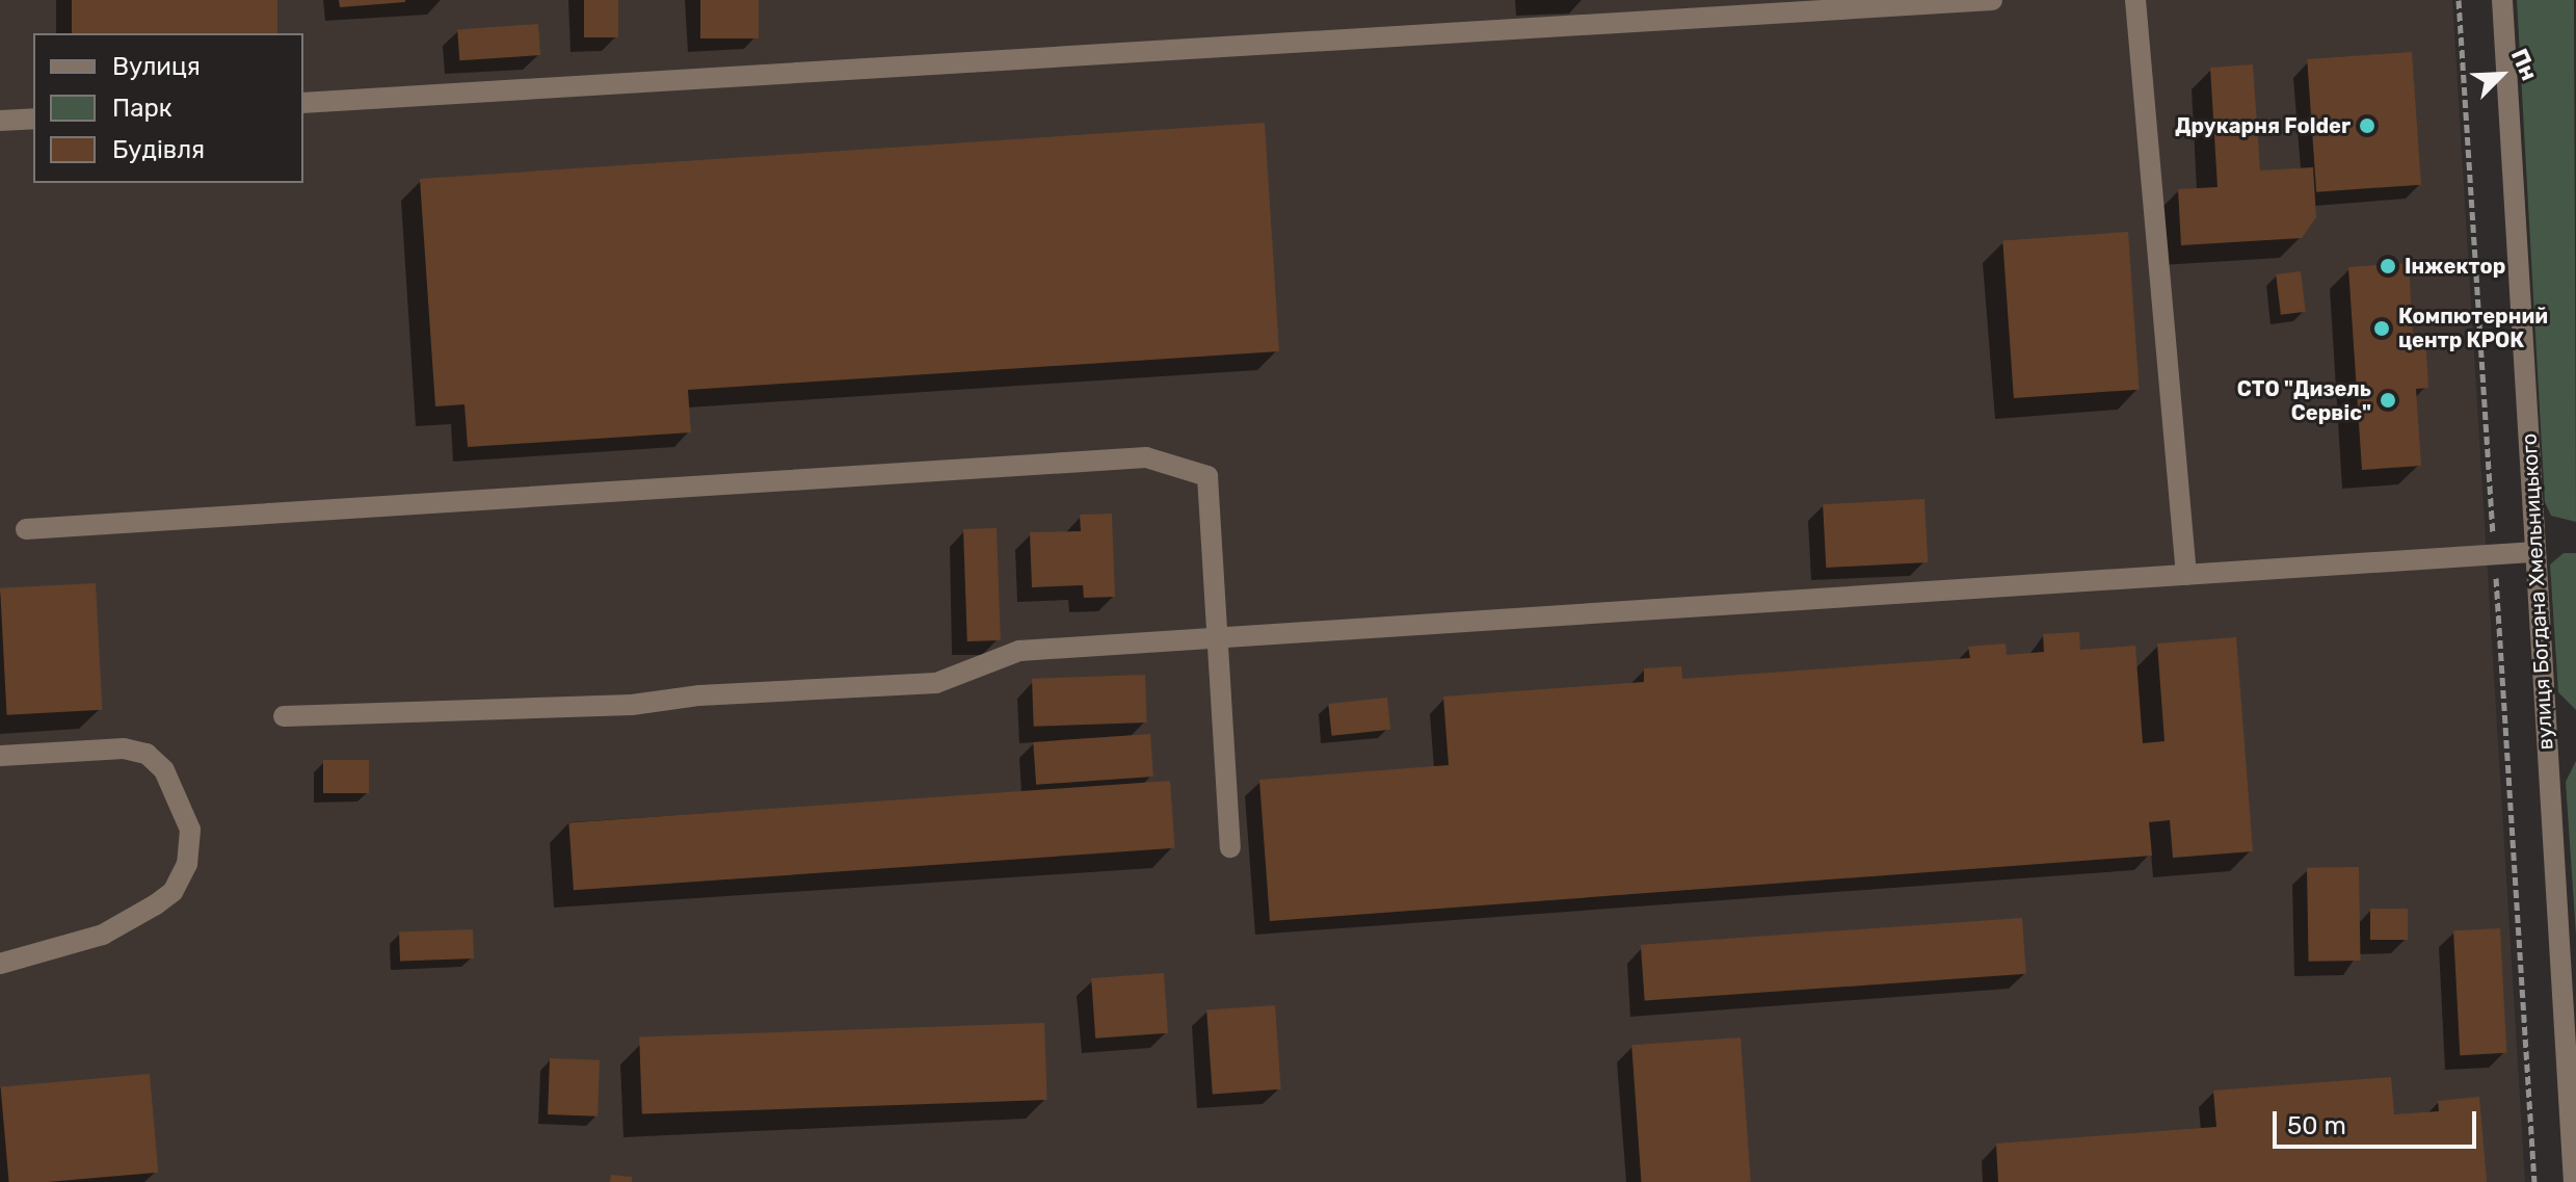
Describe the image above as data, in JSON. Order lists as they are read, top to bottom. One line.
{"streets":{"street":["вулиця Богдана Хмельницького"]},"places":["Друкарня Folder","Інжектор","Компютерний центр КРОК","СТО \"Дизель Сервіс\""],"legend":["Вулиця","Парк","Будівля"],"scale_bar":"50 m","north":"top right"}
